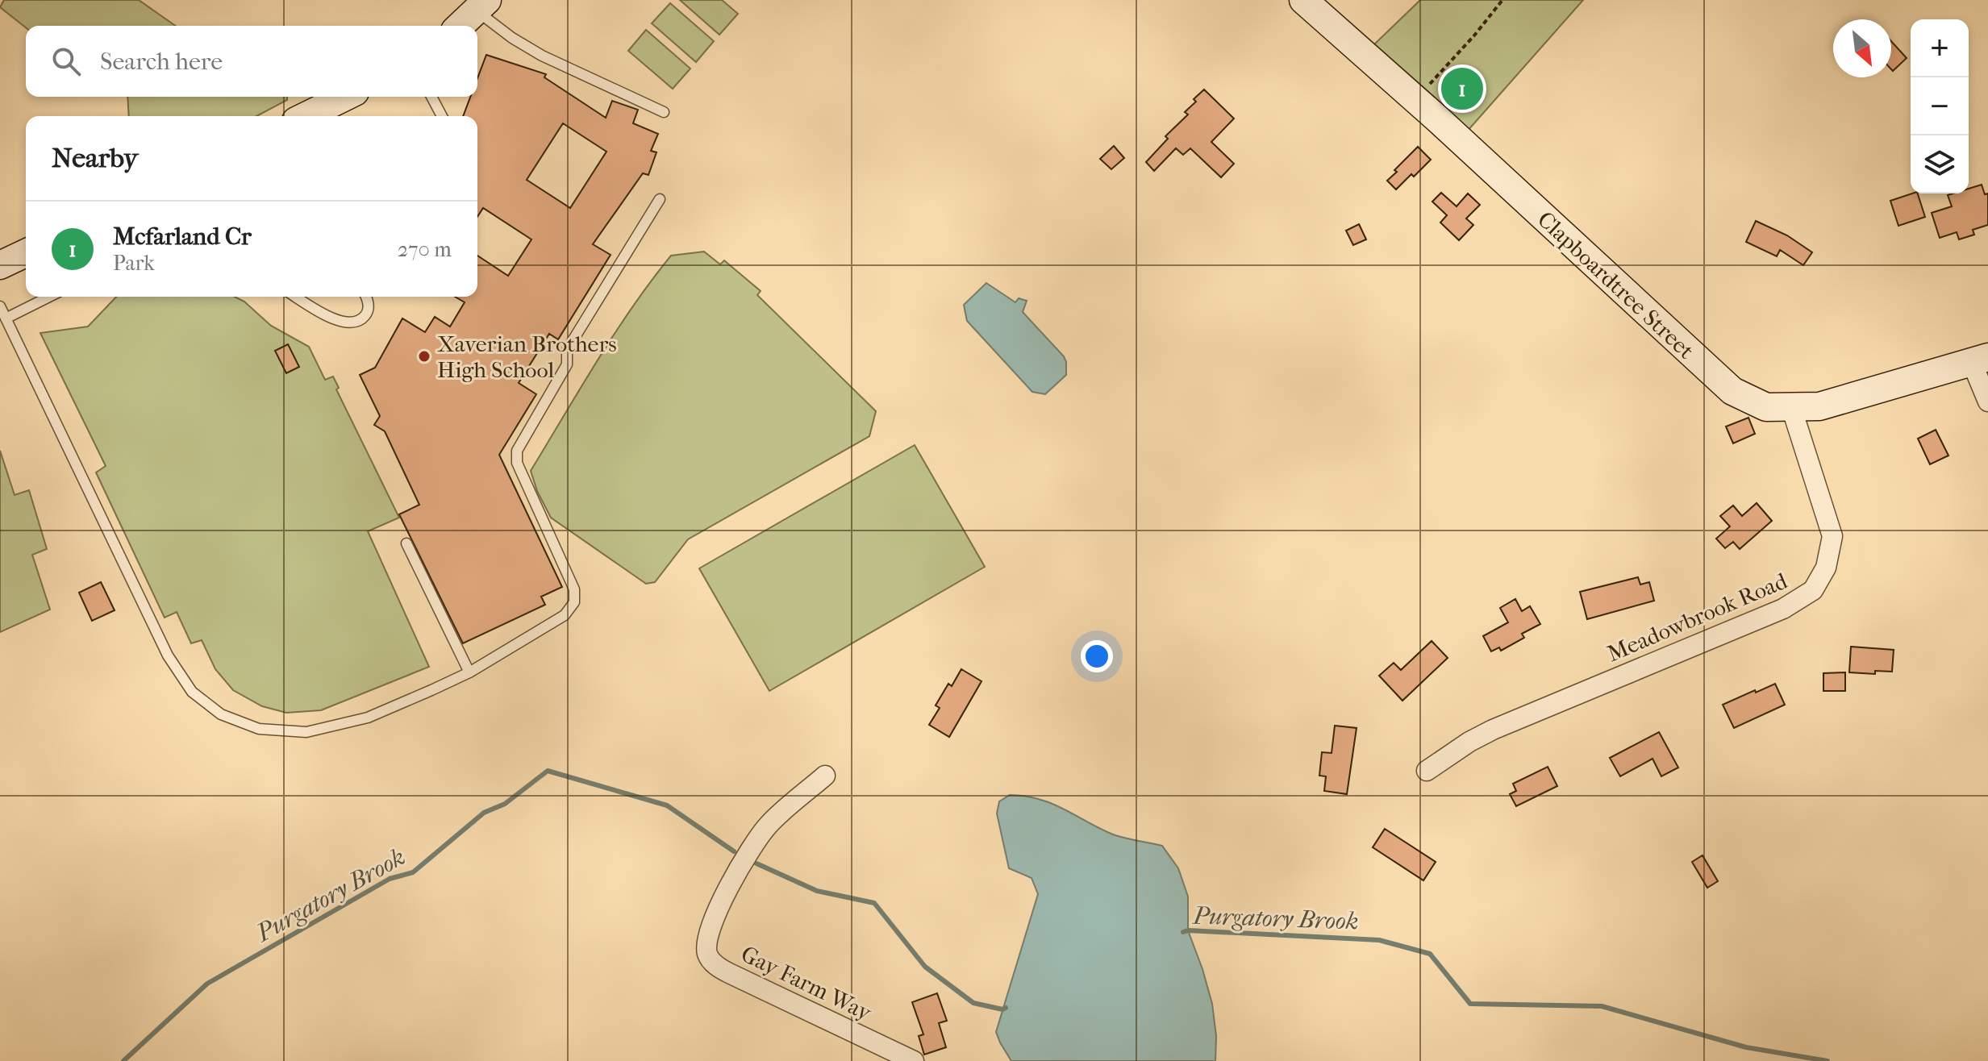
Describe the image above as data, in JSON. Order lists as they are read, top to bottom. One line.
{"streets":{"main road":["Clapboardtree Street"],"street":["Meadowbrook Road","Gay Farm Way"]},"crossings":[["Clapboardtree Street","Meadowbrook Road"]],"water":["Purgatory Brook"],"places":["Xaverian Brothers High School"],"north":"bottom right","page":{"map_buttons":["+","−"],"search":"Search here","pins":"1","heading":"Nearby","list":[{"mark":"1","name":"Mcfarland Cr","note":"Park","value":"270 m"}]}}
